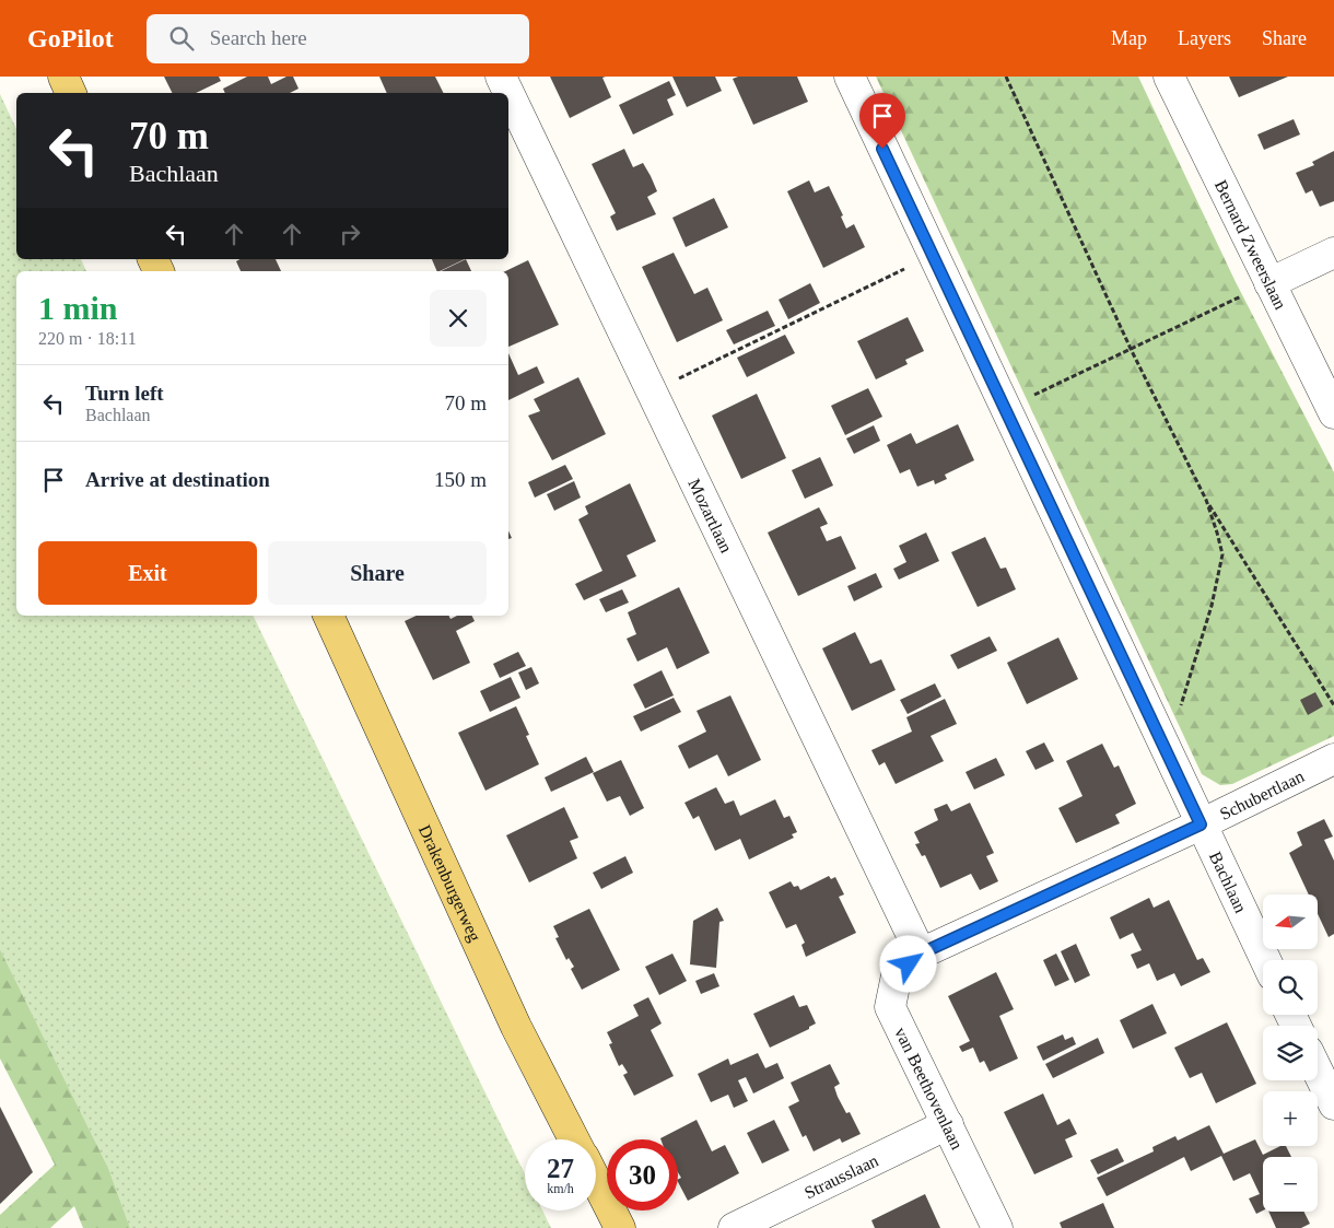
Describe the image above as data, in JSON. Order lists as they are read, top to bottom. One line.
{"streets":{"main road":["Drakenburgerweg"],"street":["Bernard Zweerslaan","Mozartlaan","Schubertlaan","Bachlaan","van Beethovenlaan","Strausslaan"]},"crossings":[["Mozartlaan","Schubertlaan"],["Mozartlaan","van Beethovenlaan"],["Schubertlaan","Bachlaan"],["Schubertlaan","van Beethovenlaan"],["van Beethovenlaan","Strausslaan"]],"north":"left","page":{"header":"GoPilot","search":"Search here","nav":["Map","Layers","Share"],"turn":["70 m","Bachlaan"],"heading":["1 min","220 m · 18:11"],"list":[{"name":"Turn left","note":"Bachlaan","value":"70 m"},{"name":"Arrive at destination","value":"150 m"}],"buttons":["Exit","Share"],"map_buttons":["+","−"],"speed":"27 km/h","limit":"30"}}
